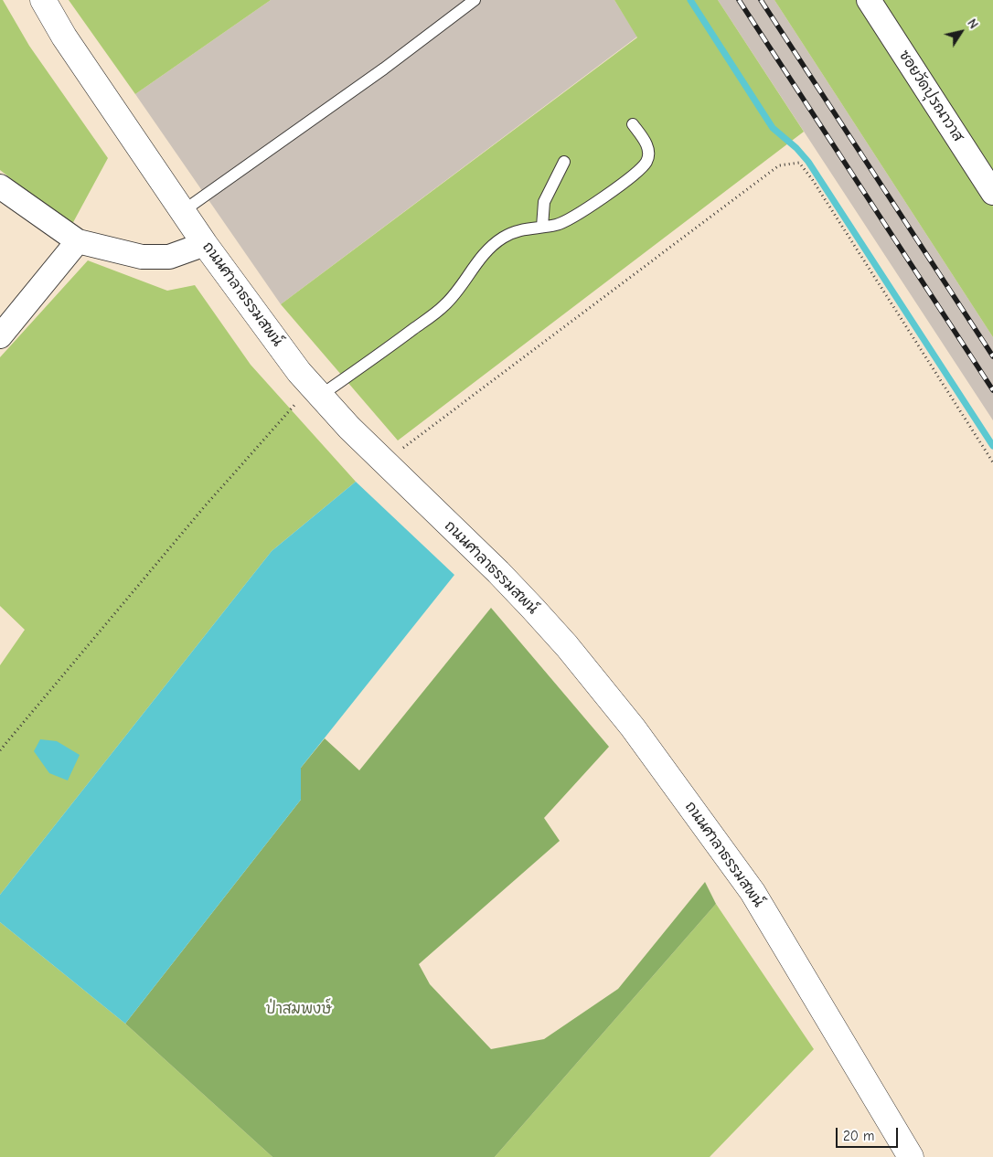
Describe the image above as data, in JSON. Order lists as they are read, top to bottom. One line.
{"streets":{"street":["ซอยวัดปุรณาวาส","ถนนศาลาธรรมสพน์"]},"parks":["ป่าสมพงษ์"],"scale_bar":"20 m","north":"top right"}
